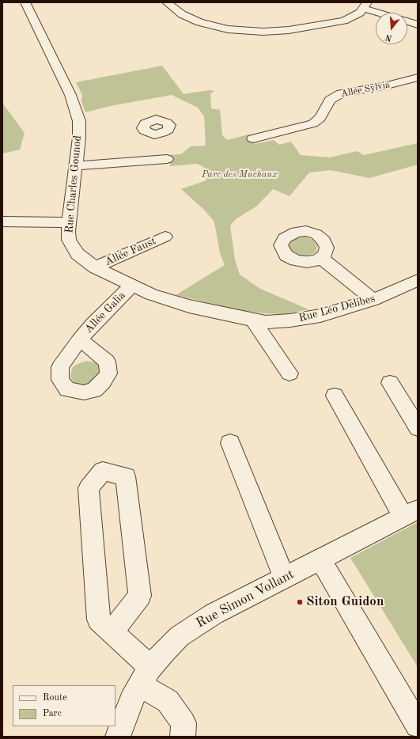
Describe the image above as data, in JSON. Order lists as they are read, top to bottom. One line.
{"streets":{"street":["Allée Sylvia","Rue Charles Gounod","Allée Faust","Rue Léo Delibes","Allée Galia","Rue Simon Vollant"]},"crossings":[["Rue Charles Gounod","Allée Faust"],["Rue Charles Gounod","Rue Léo Delibes"],["Rue Charles Gounod","Allée Galia"]],"parks":["Parc des Muchaux"],"places":["Siton Guidon"],"legend":["Route","Parc"],"north":"bottom"}
